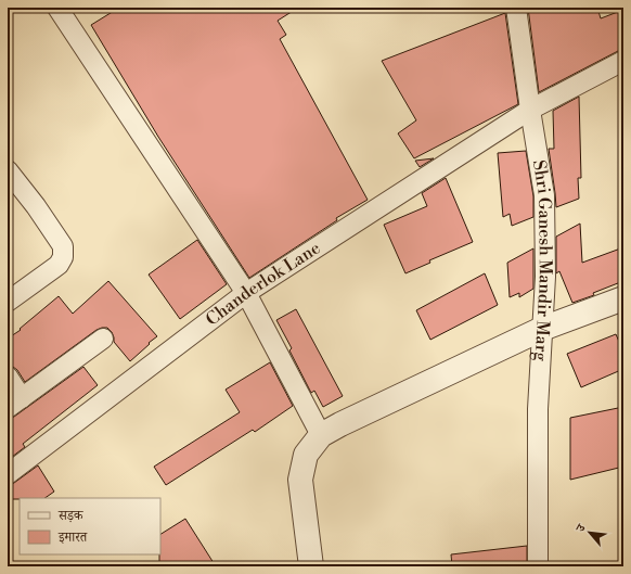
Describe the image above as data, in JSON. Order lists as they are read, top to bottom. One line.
{"streets":{"street":["Shri Ganesh Mandir Marg","Chanderlok Lane"]},"crossings":[["Shri Ganesh Mandir Marg","Chanderlok Lane"]],"legend":["सड़क","इमारत"],"north":"top left"}
